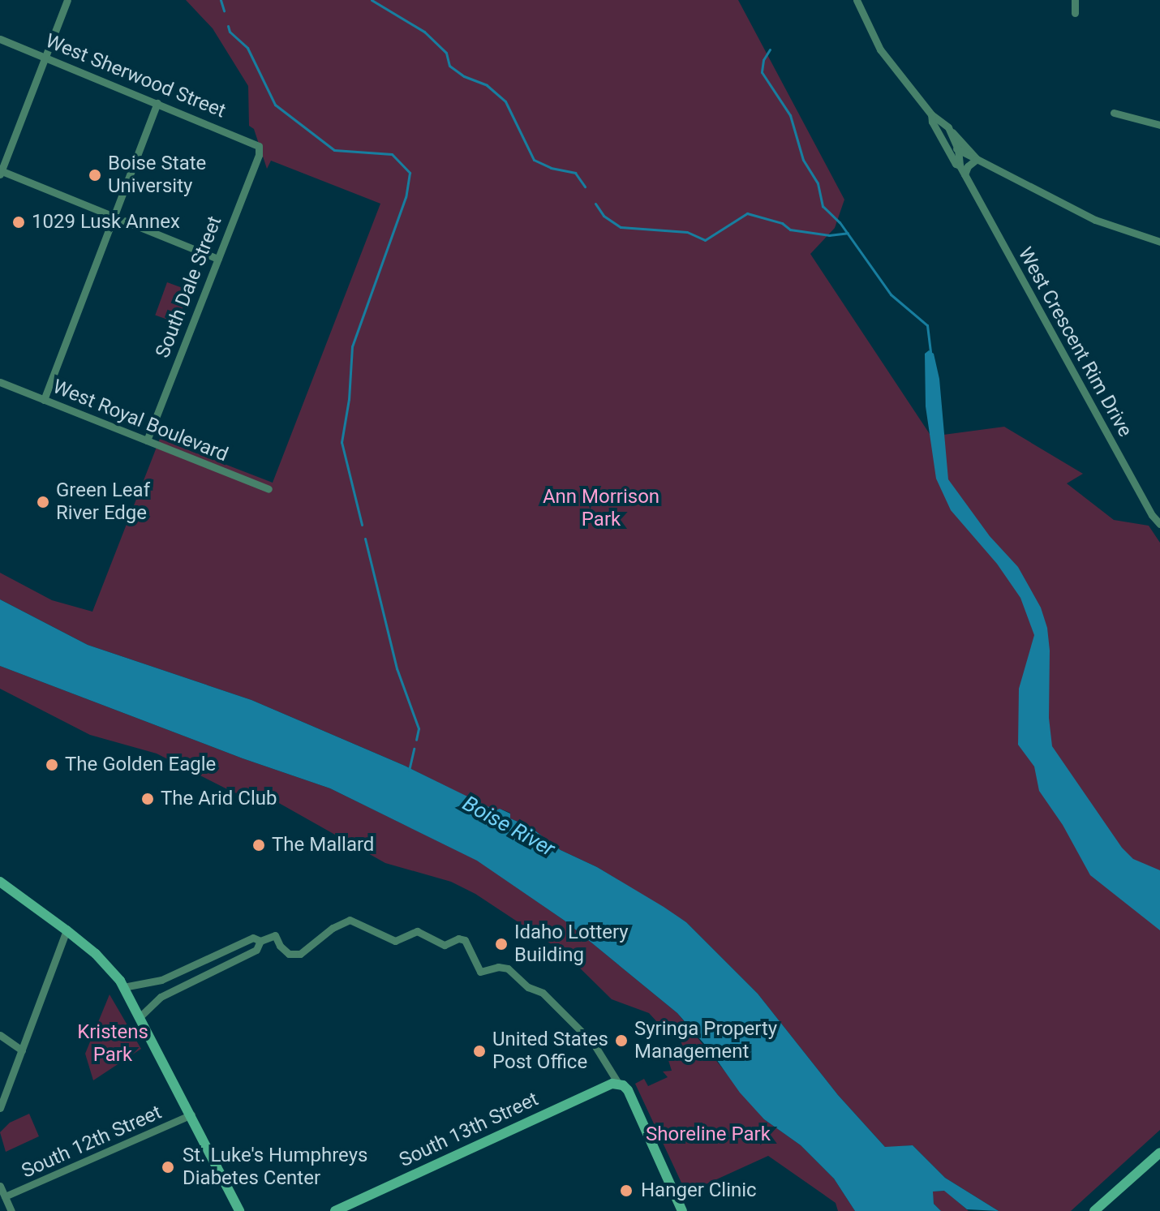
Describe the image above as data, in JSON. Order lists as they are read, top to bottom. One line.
{"streets":{"street":["West Sherwood Street","South Dale Street","West Crescent Rim Drive","West Royal Boulevard","South 13th Street","South 12th Street"]},"crossings":[["West Sherwood Street","South Dale Street"],["South Dale Street","West Royal Boulevard"]],"water":["Boise River"],"parks":["Ann Morrison Park","Kristens Park","Shoreline Park"],"places":["Boise State University","1029 Lusk Annex","Green Leaf River Edge","The Golden Eagle","The Arid Club","The Mallard","Idaho Lottery Building","Syringa Property Management","United States Post Office","St. Luke's Humphreys Diabetes Center","Hanger Clinic"]}
